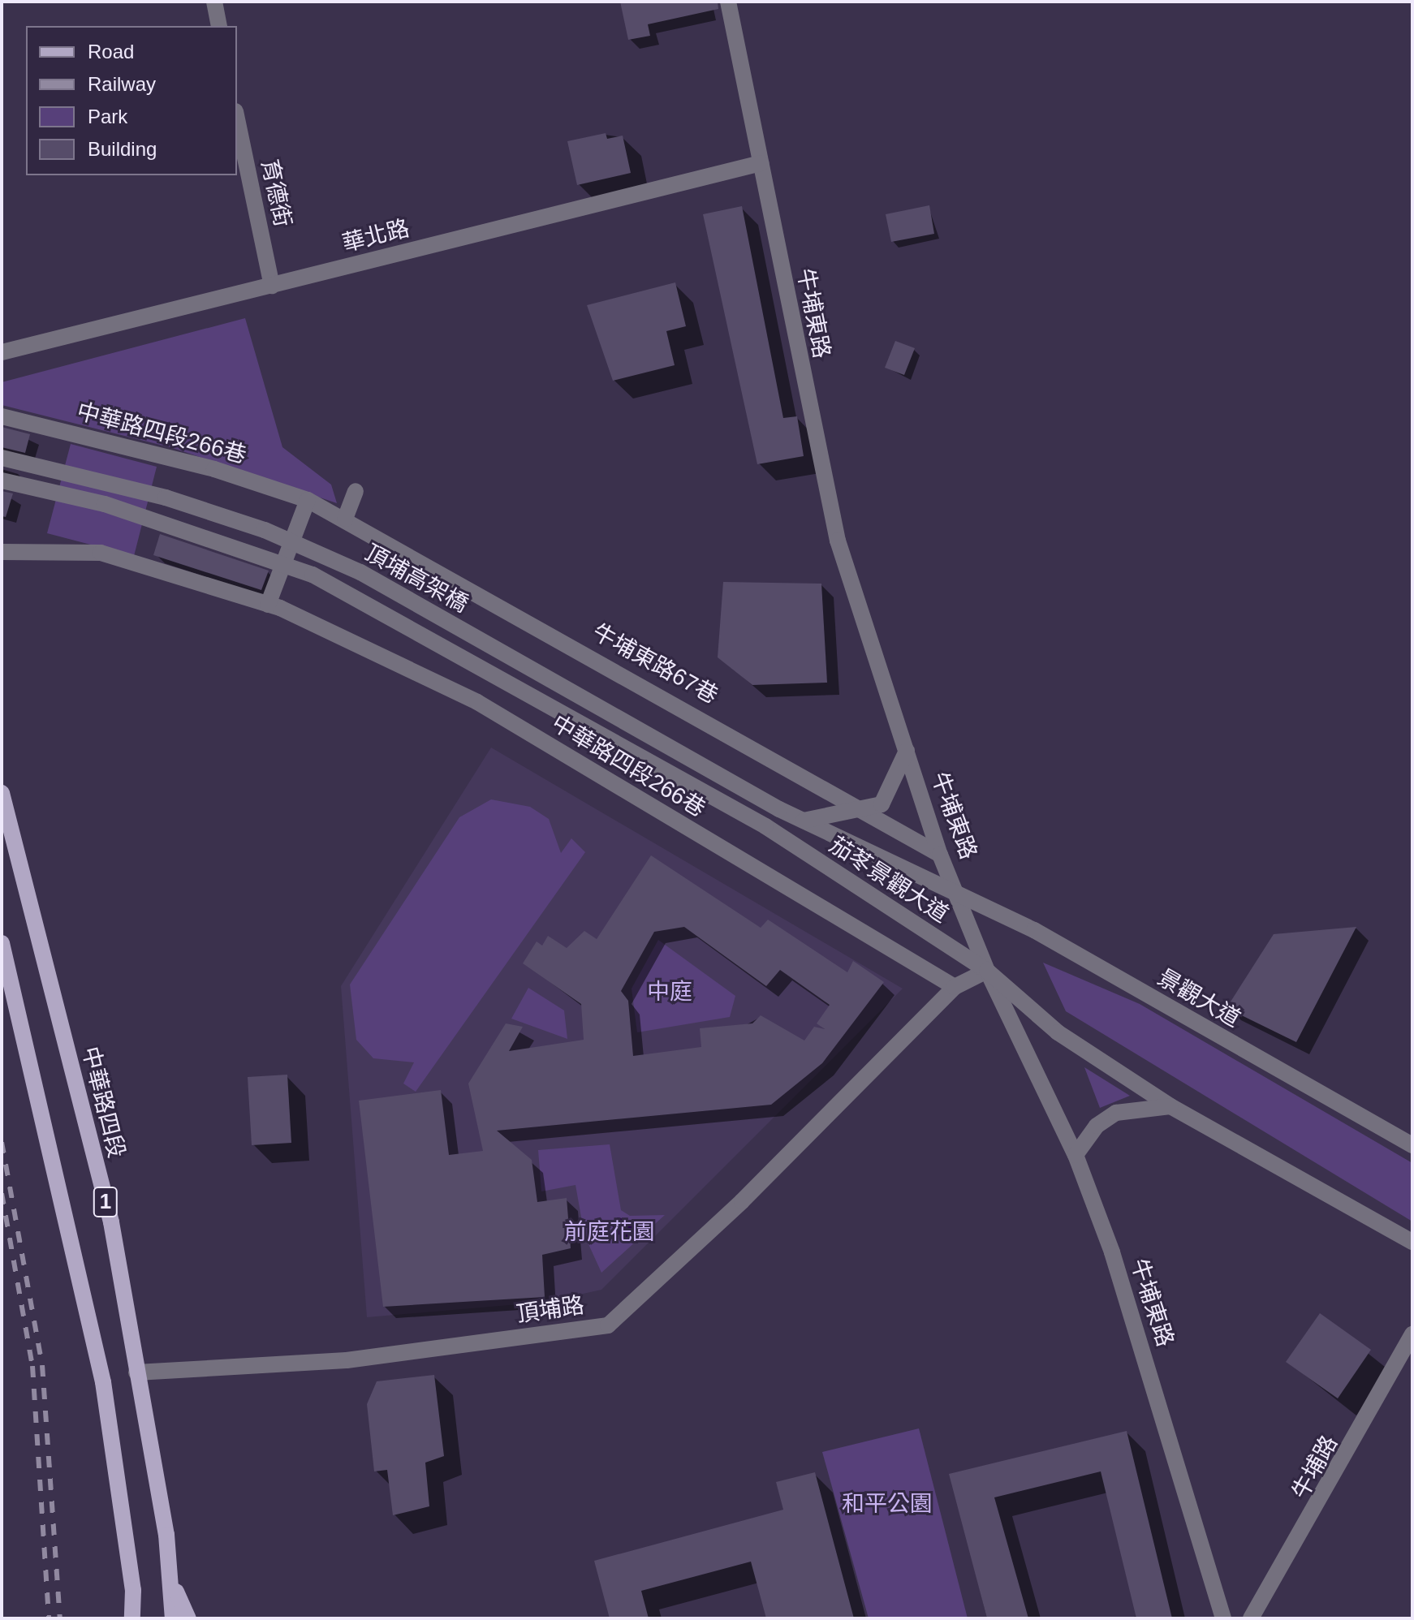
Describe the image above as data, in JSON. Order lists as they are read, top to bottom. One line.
{"streets":{"main road":["中華路四段","1"],"street":["育德街","華北路","牛埔東路","中華路四段266巷","頂埔高架橋","牛埔東路67巷","茄苳景觀大道","景觀大道","頂埔路","牛埔路"]},"crossings":[["育德街","華北路"],["華北路","牛埔東路"],["牛埔東路","牛埔東路67巷"],["牛埔東路","茄苳景觀大道"],["牛埔東路","景觀大道"],["牛埔東路","頂埔路"],["中華路四段266巷","牛埔東路67巷"],["中華路四段266巷","頂埔路"],["頂埔高架橋","茄苳景觀大道"],["茄苳景觀大道","景觀大道"],["茄苳景觀大道","頂埔路"],["中華路四段","頂埔路"]],"parks":["中庭","前庭花園","和平公園"],"legend":["Road","Railway","Park","Building"]}
